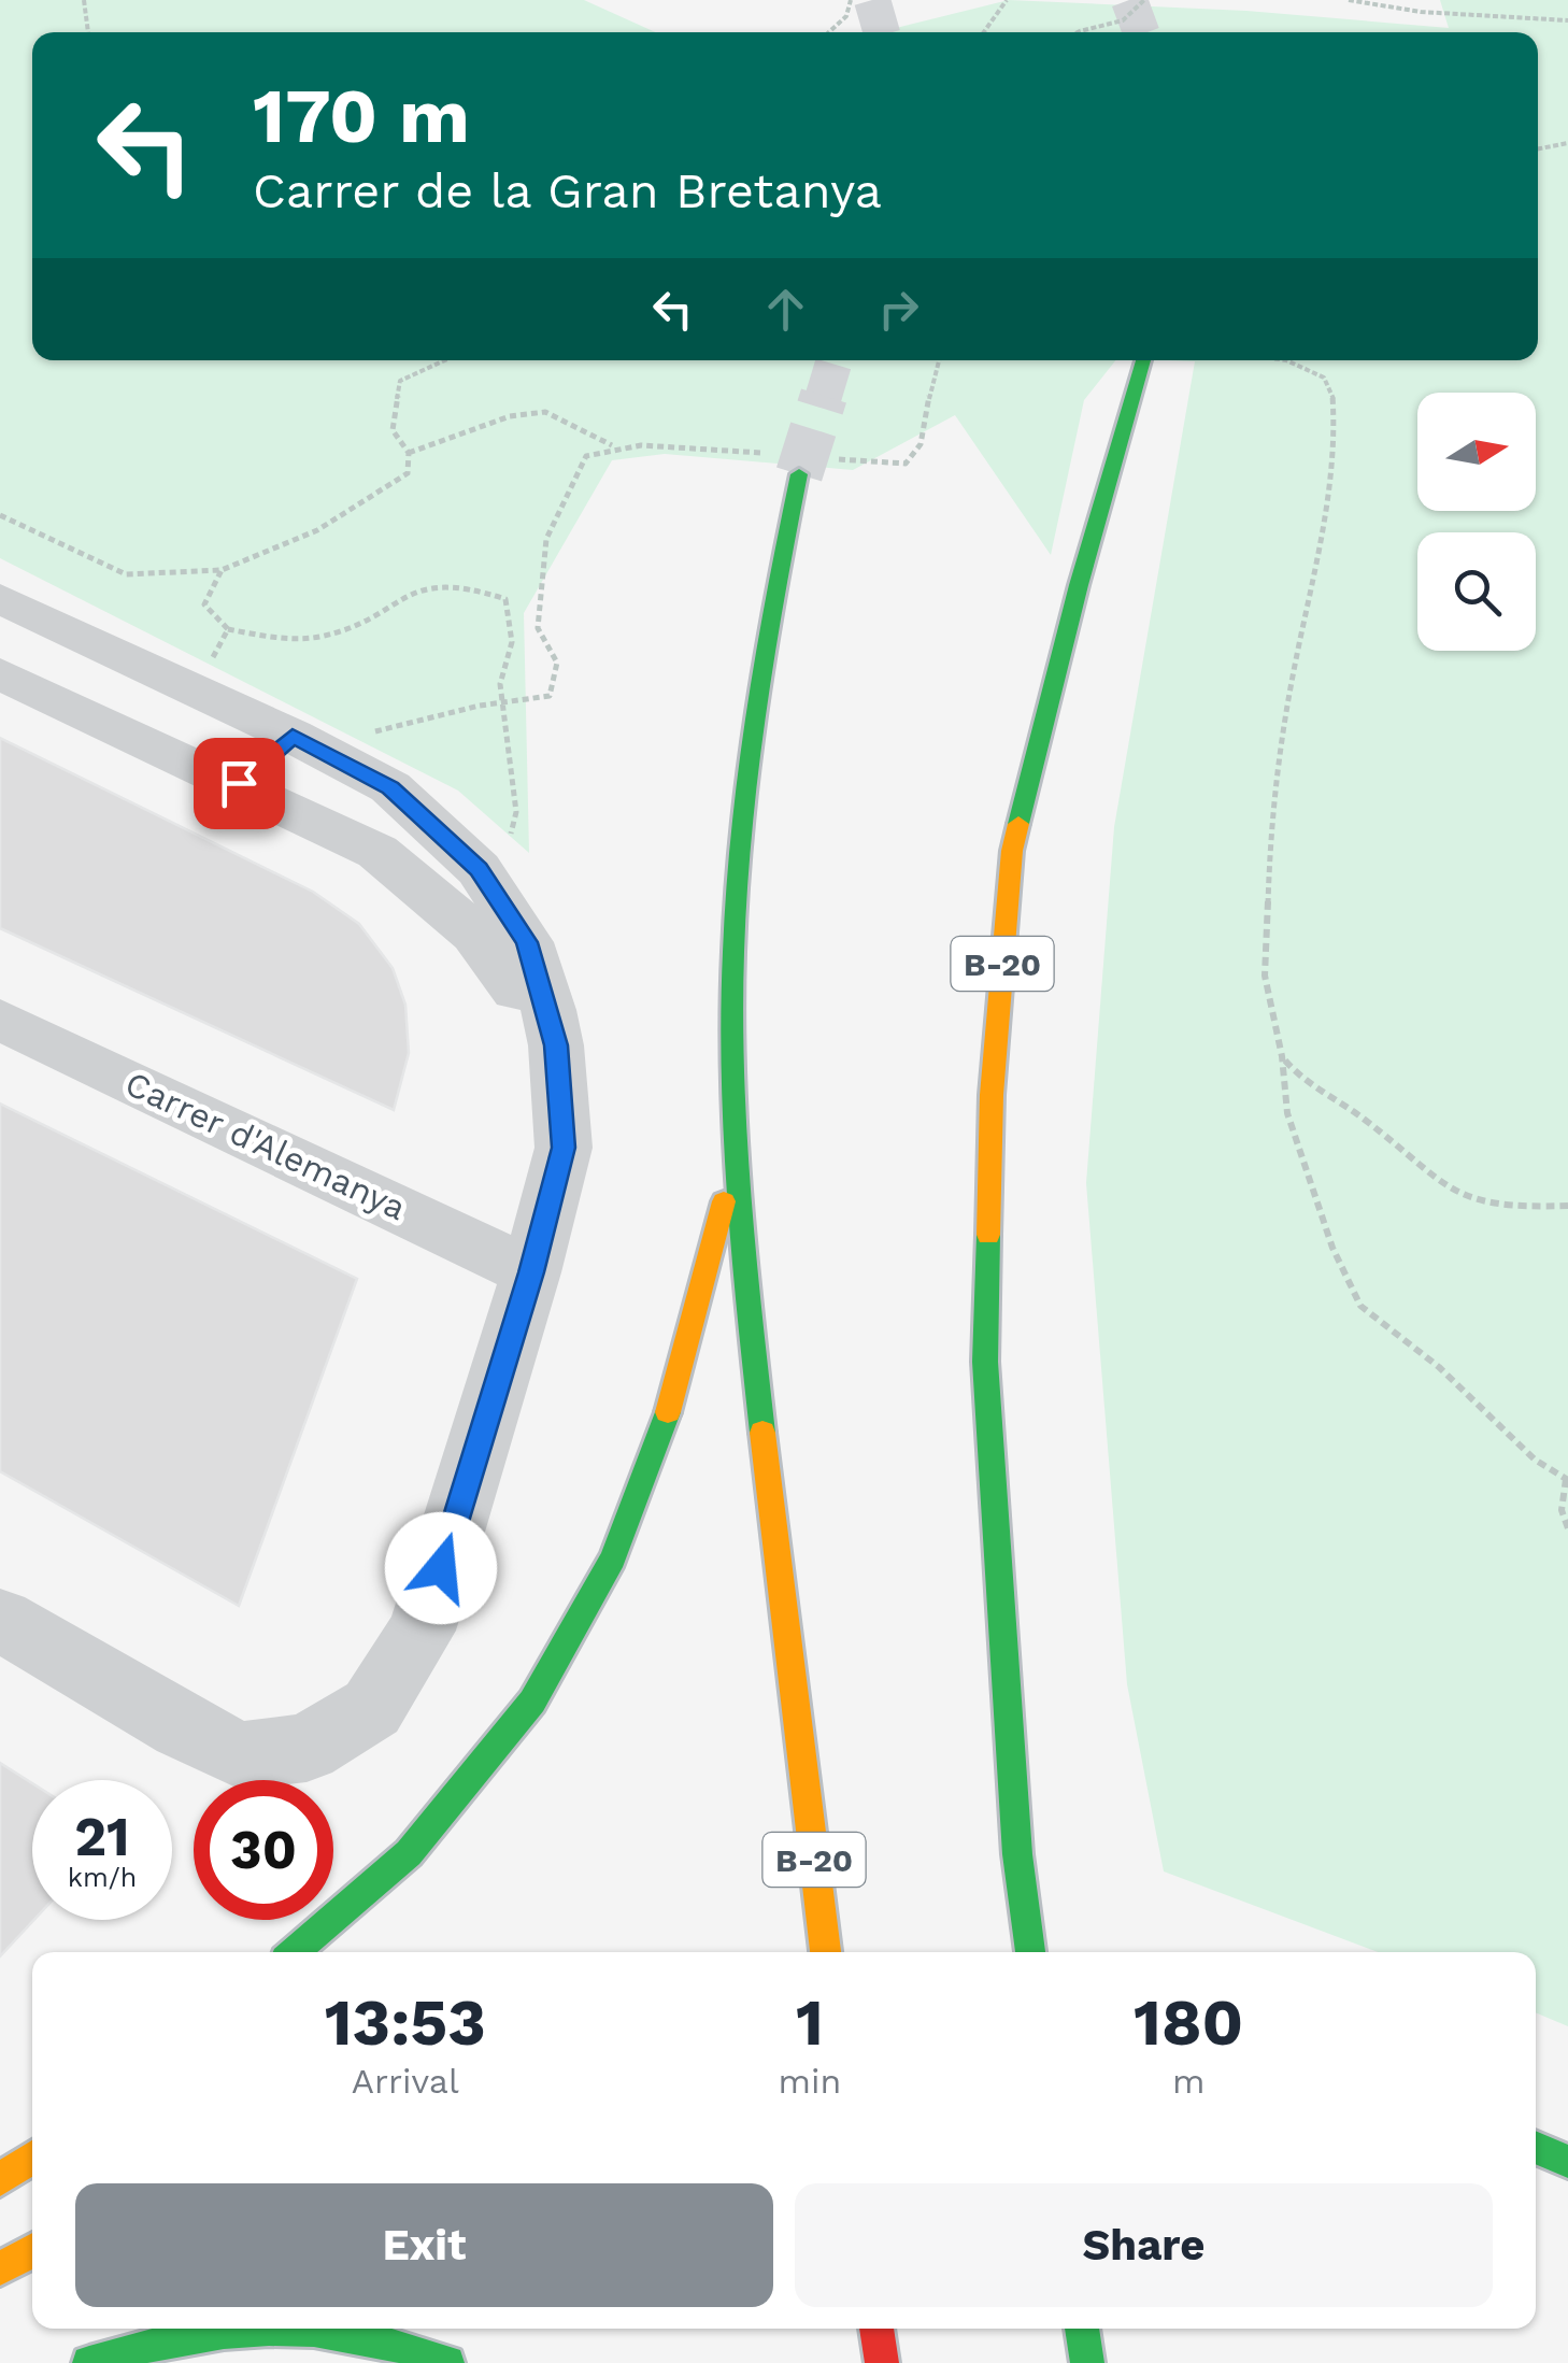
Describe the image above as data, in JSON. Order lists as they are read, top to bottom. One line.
{"streets":{"highway":["B-20"],"street":["Carrer d'Alemanya"]},"north":"right","page":{"turn":["170 m","Carrer de la Gran Bretanya"],"speed":"21 km/h","limit":"30","eta":["13:53","Arrival","1","min","180","m"],"buttons":["Exit","Share"]}}
